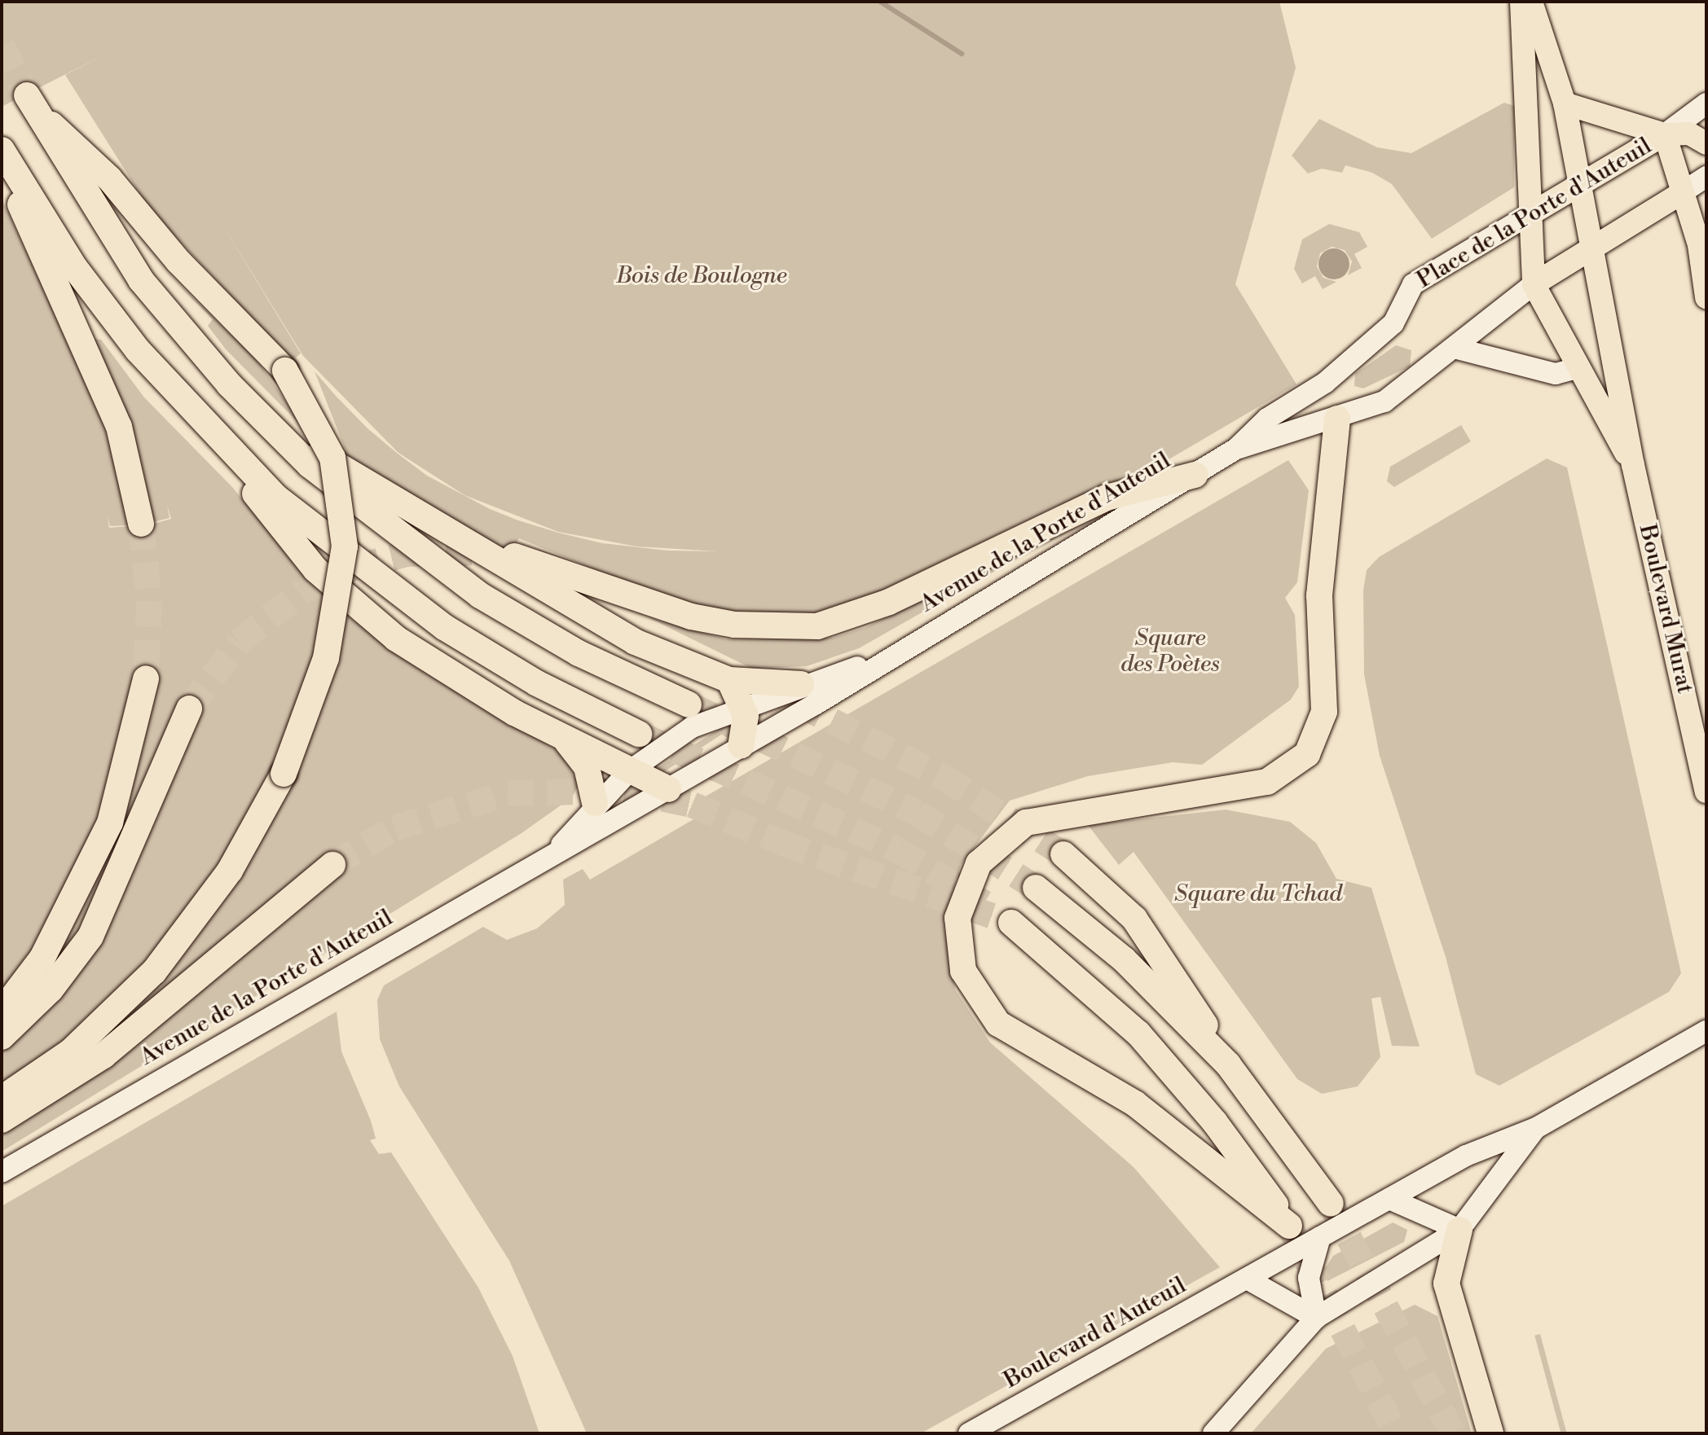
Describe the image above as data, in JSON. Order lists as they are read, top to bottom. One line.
{"streets":{"main road":["Place de la Porte d'Auteuil","Avenue de la Porte d'Auteuil","Boulevard Murat","Boulevard d'Auteuil"]},"crossings":[["Place de la Porte d'Auteuil","Avenue de la Porte d'Auteuil"],["Place de la Porte d'Auteuil","Boulevard Murat"]],"parks":["Bois de Boulogne","Square des Poètes","Square du Tchad"]}
